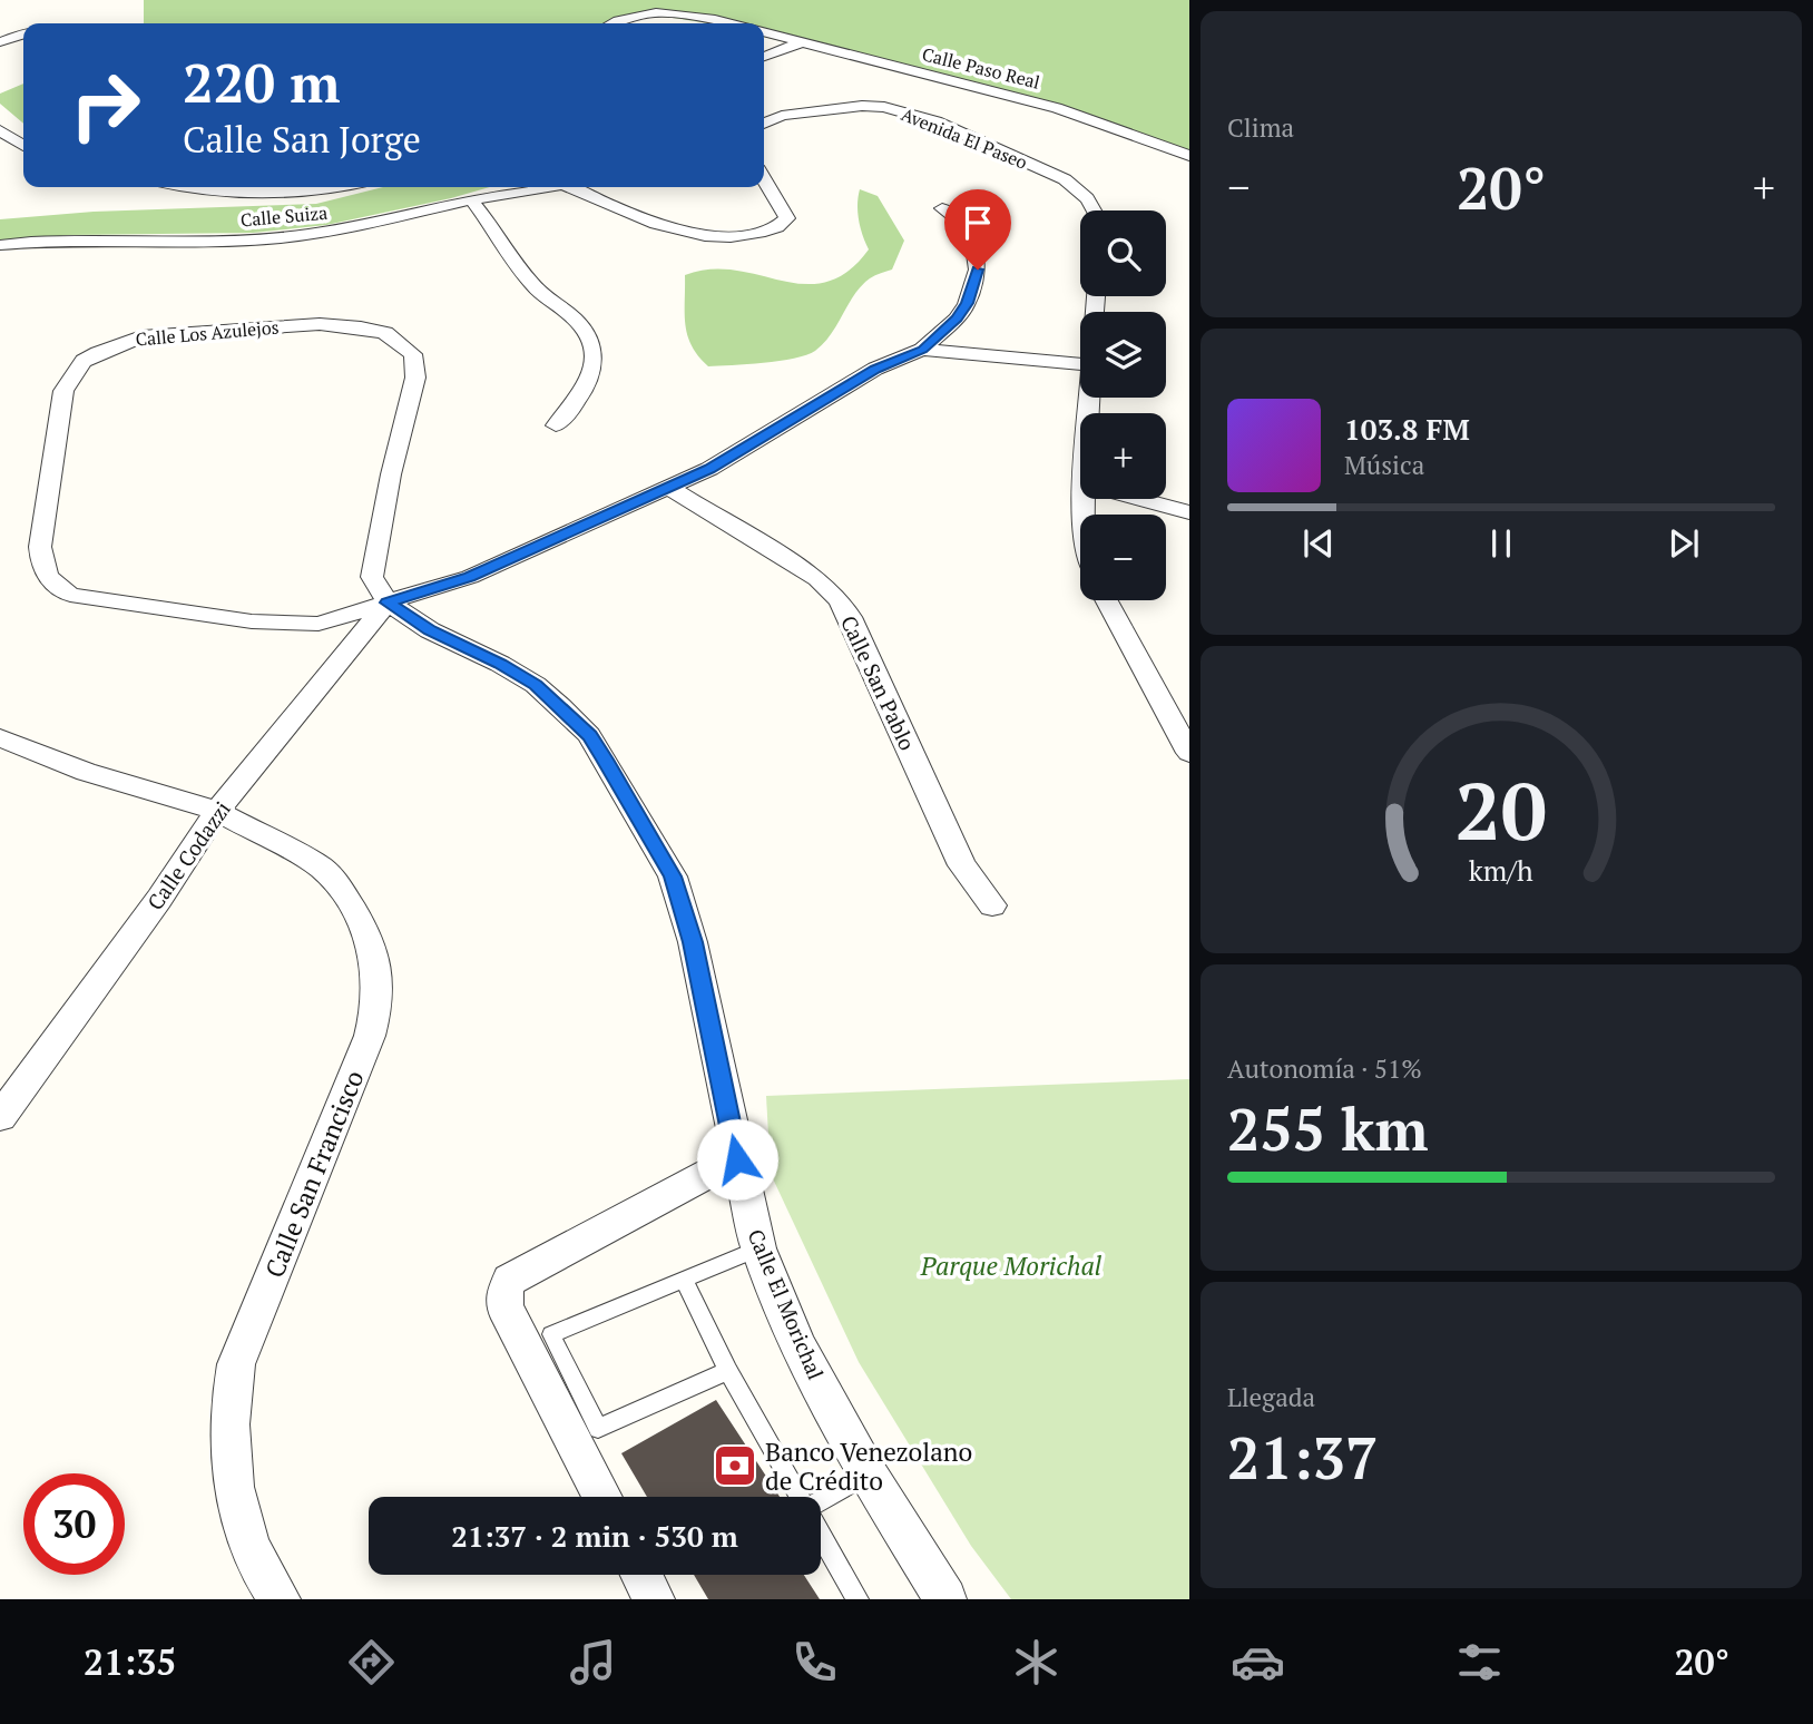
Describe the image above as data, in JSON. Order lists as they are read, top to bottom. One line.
{"streets":{"street":["Calle Paso Real","Avenida El Paseo","Calle Suiza","Calle Los Azulejos","Calle San Pablo","Calle Codazzi","Calle San Francisco","Calle El Morichal"]},"crossings":[["Calle Los Azulejos","Calle San Pablo"],["Calle Los Azulejos","Calle Codazzi"],["Calle Los Azulejos","Calle El Morichal"],["Calle Codazzi","Calle San Francisco"],["Calle Codazzi","Calle El Morichal"]],"parks":["Parque Morichal"],"places":{"bank":["Banco Venezolano de Crédito"]},"page":{"tile":["Clima",["Autonomía · 51%","255 km"],["Llegada","21:37"]],"turn":["220 m","Calle San Jorge"],"heat":["−","20°","+"],"map_buttons":["+","−"],"song":["103.8 FM","Música"],"limit":"30","trip":"21:37 · 2 min · 530 m","tabs":["21:35","20°"],"gauge":["20","km/h"]}}
